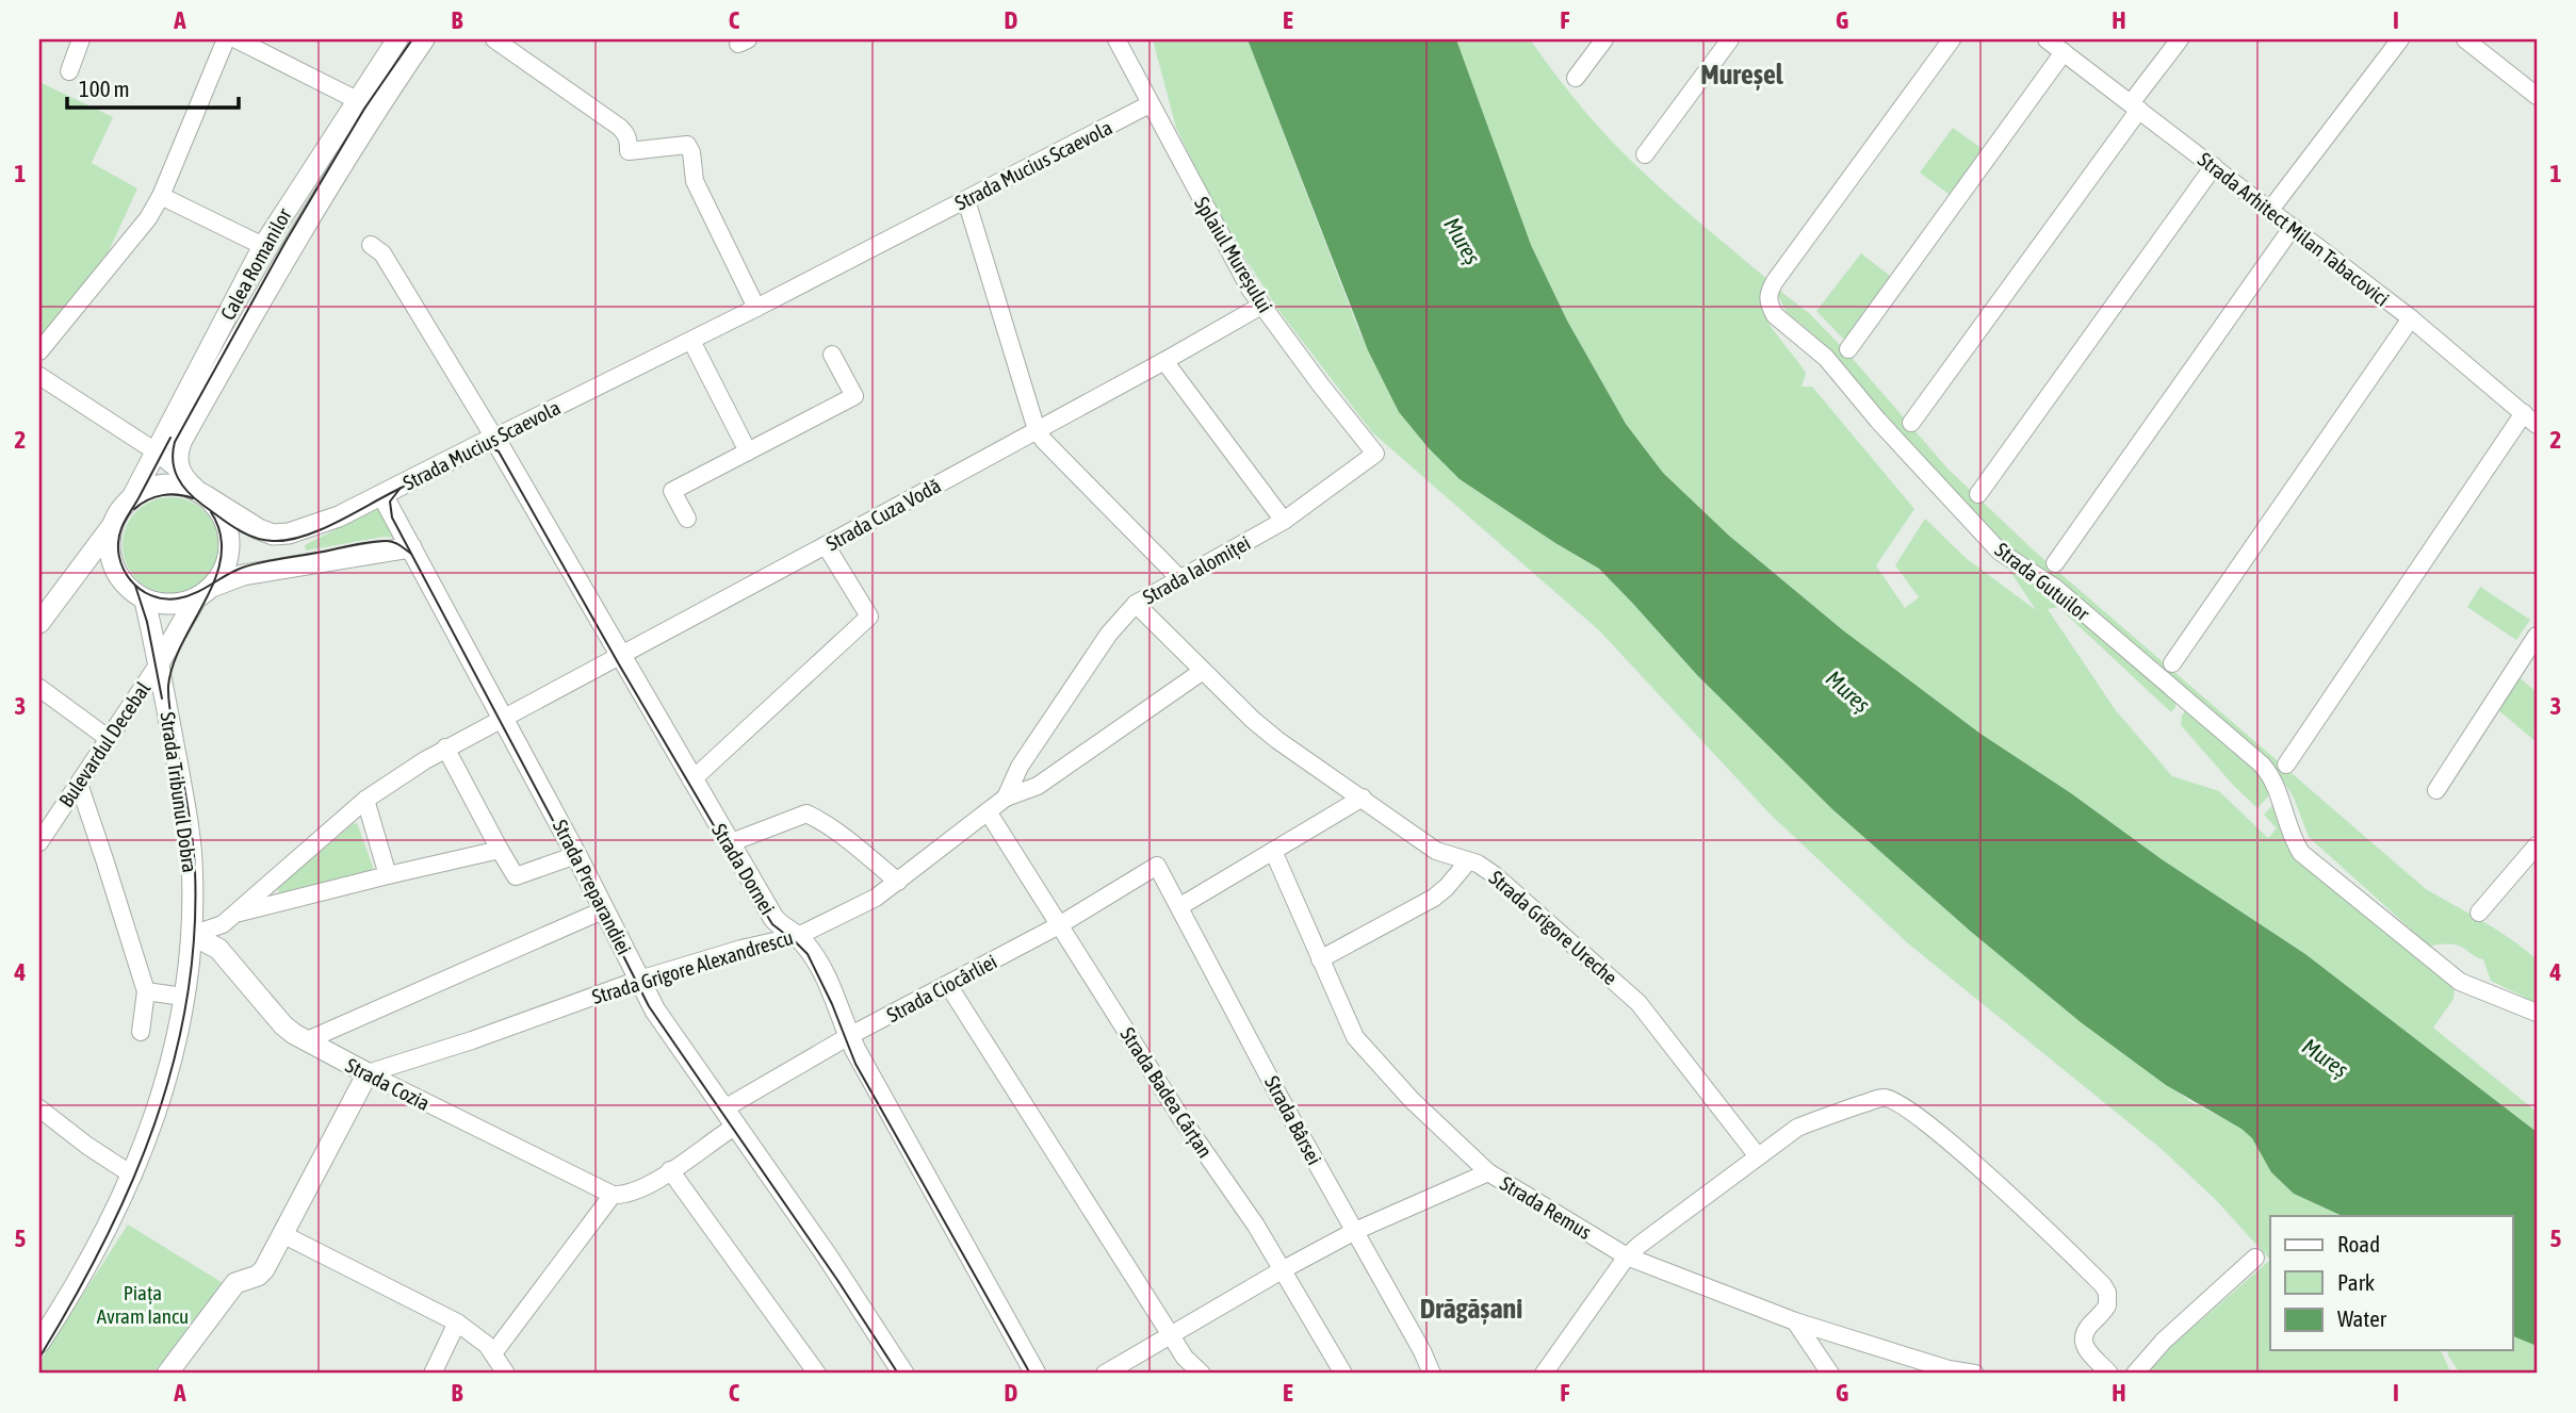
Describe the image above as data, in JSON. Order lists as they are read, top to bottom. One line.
{"streets":{"main road":["Strada Mucius Scaevola","Calea Romanilor","Bulevardul Decebal","Strada Tribunul Dobra","Strada Dornei","Strada Preparandiei","Strada Cozia"],"street":["Strada Arhitect Milan Tabacovici","Splaiul Mureșului","Strada Cuza Vodă","Strada Ialomiței","Strada Gutuilor","Strada Grigore Ureche","Strada Grigore Alexandrescu","Strada Ciocârliei","Strada Badea Cârțan","Strada Bârsei","Strada Remus"]},"crossings":[["Strada Mucius Scaevola","Splaiul Mureșului"],["Strada Mucius Scaevola","Calea Romanilor"],["Strada Mucius Scaevola","Bulevardul Decebal"],["Strada Mucius Scaevola","Strada Dornei"],["Strada Mucius Scaevola","Strada Preparandiei"],["Splaiul Mureșului","Strada Cuza Vodă"],["Splaiul Mureșului","Strada Ialomiței"],["Calea Romanilor","Bulevardul Decebal"],["Strada Cuza Vodă","Strada Dornei"],["Strada Cuza Vodă","Strada Preparandiei"],["Strada Ialomiței","Strada Grigore Ureche"],["Strada Ialomiței","Strada Grigore Alexandrescu"],["Bulevardul Decebal","Strada Tribunul Dobra"],["Strada Tribunul Dobra","Strada Cozia"],["Strada Dornei","Strada Grigore Alexandrescu"],["Strada Dornei","Strada Ciocârliei"],["Strada Preparandiei","Strada Grigore Alexandrescu"],["Strada Preparandiei","Strada Ciocârliei"],["Strada Grigore Ureche","Strada Grigore Alexandrescu"],["Strada Grigore Alexandrescu","Strada Cozia"],["Strada Grigore Alexandrescu","Strada Badea Cârțan"],["Strada Ciocârliei","Strada Cozia"],["Strada Ciocârliei","Strada Badea Cârțan"],["Strada Ciocârliei","Strada Bârsei"]],"districts":["Mureșel","Drăgășani"],"water":["Mureș"],"parks":["Piața Avram Iancu"],"legend":["Road","Park","Water"],"scale_bar":"100 m","grid":{"columns":["A","B","C","D","E","F","G","H","I"],"rows":["1","2","3","4","5"]}}
